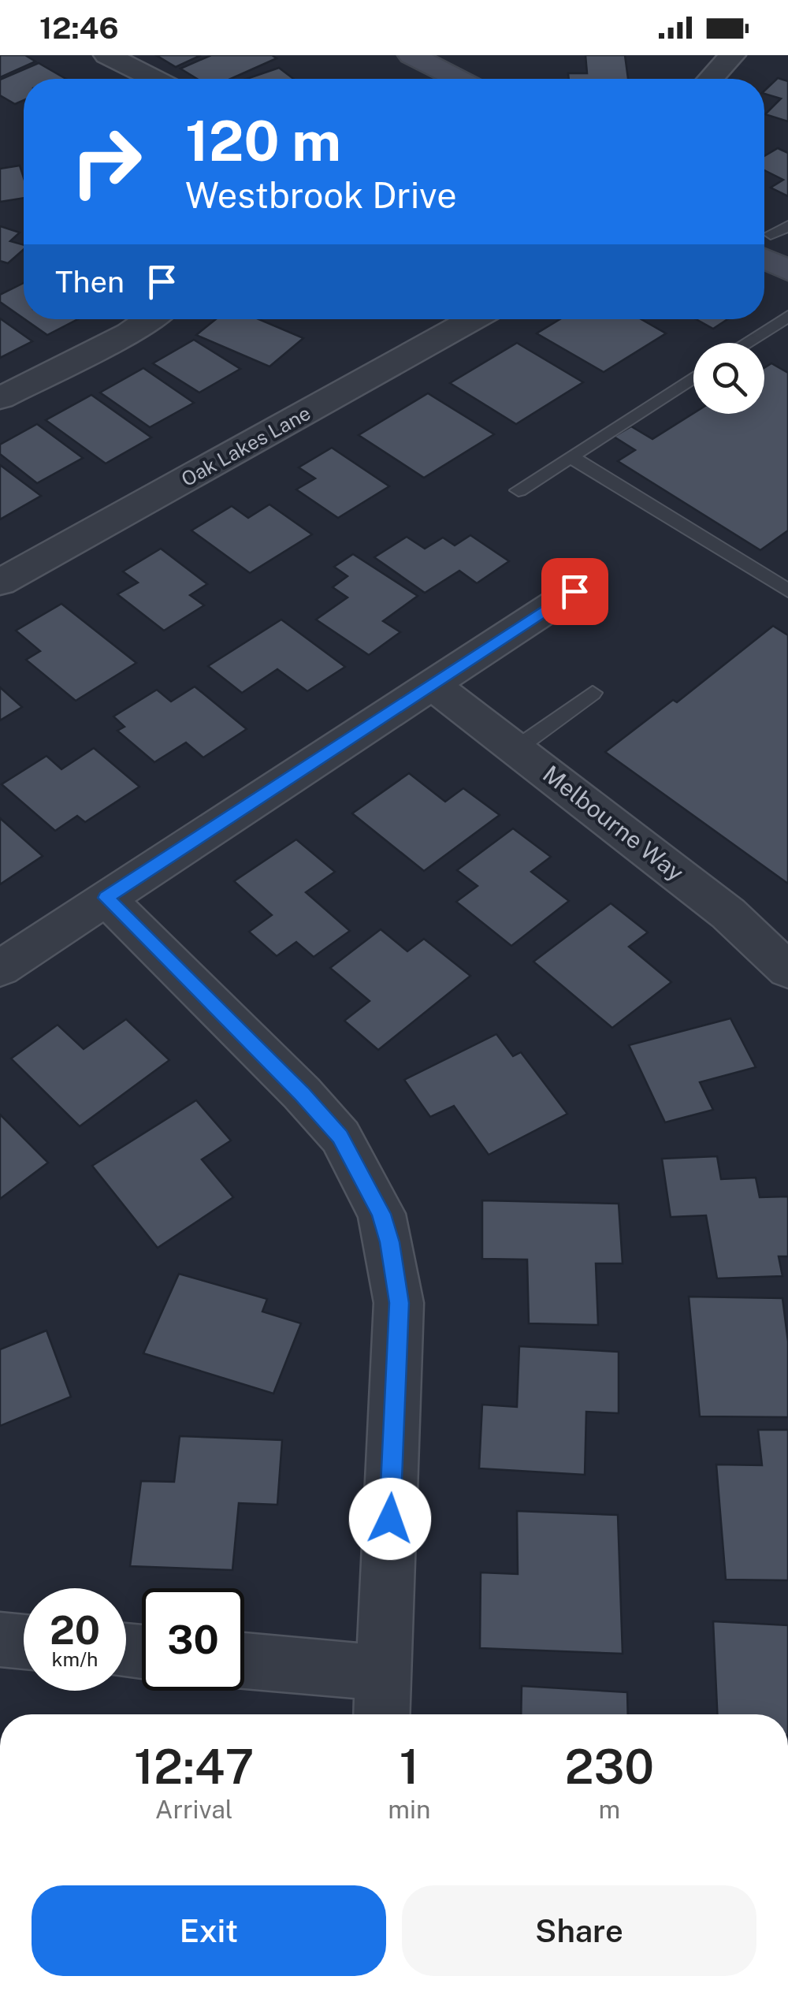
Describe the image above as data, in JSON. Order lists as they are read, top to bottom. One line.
{"streets":{"street":["Oak Lakes Lane","Melbourne Way"]},"page":{"status":"12:46","turn":["120 m","Westbrook Drive"],"then":"Then","speed":"20 km/h","limit":"30","eta":["12:47","Arrival","1","min","230","m"],"buttons":["Exit","Share"]}}
